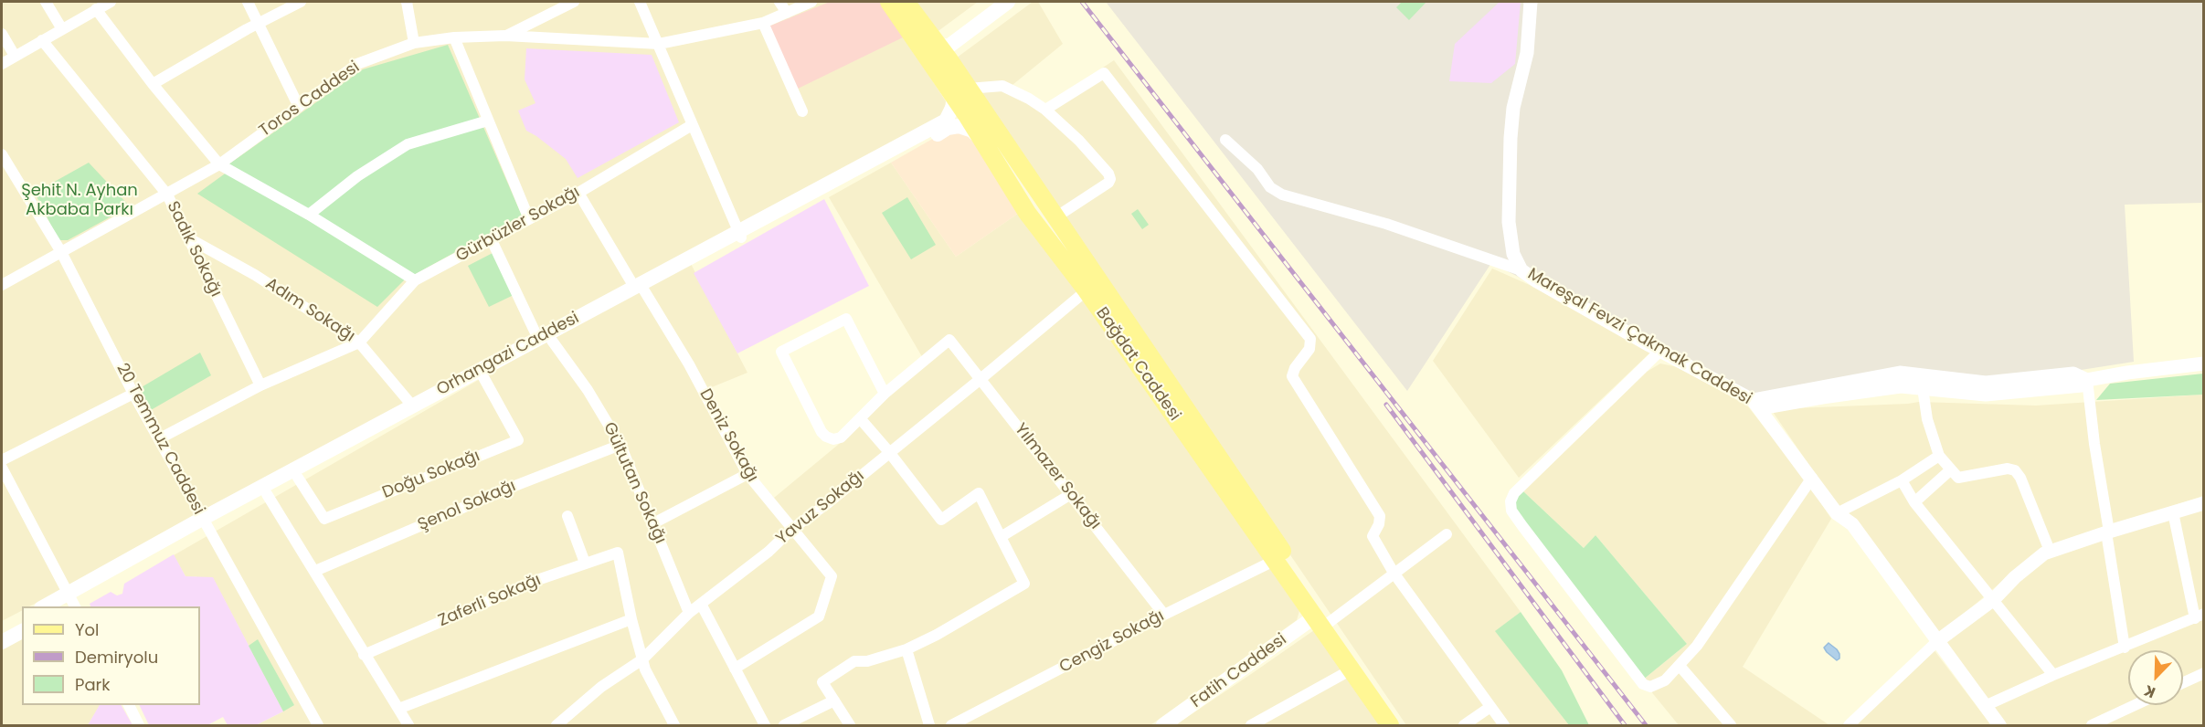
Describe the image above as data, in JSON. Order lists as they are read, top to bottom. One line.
{"streets":{"main road":["Orhangazi Caddesi","Bağdat Caddesi","Fatih Caddesi"],"street":["Toros Caddesi","Gürbüzler Sokağı","Sadık Sokağı","Adım Sokağı","Mareşal Fevzi Çakmak Caddesi","Deniz Sokağı","20 Temmuz Caddesi","Doğu Sokağı","Yılmazer Sokağı","Gültutan Sokağı","Şenol Sokağı","Yavuz Sokağı","Zaferli Sokağı","Cengiz Sokağı"]},"crossings":[["Toros Caddesi","Sadık Sokağı"],["Toros Caddesi","20 Temmuz Caddesi"],["Gürbüzler Sokağı","Adım Sokağı"],["Gürbüzler Sokağı","Deniz Sokağı"],["Gürbüzler Sokağı","Gültutan Sokağı"],["Sadık Sokağı","Adım Sokağı"],["Adım Sokağı","Orhangazi Caddesi"],["Orhangazi Caddesi","Bağdat Caddesi"],["Orhangazi Caddesi","Deniz Sokağı"],["Orhangazi Caddesi","20 Temmuz Caddesi"],["Orhangazi Caddesi","Doğu Sokağı"],["Orhangazi Caddesi","Gültutan Sokağı"],["Bağdat Caddesi","Yavuz Sokağı"],["Bağdat Caddesi","Cengiz Sokağı"],["Bağdat Caddesi","Fatih Caddesi"],["Deniz Sokağı","Yavuz Sokağı"],["Yılmazer Sokağı","Yavuz Sokağı"],["Yılmazer Sokağı","Cengiz Sokağı"],["Gültutan Sokağı","Şenol Sokağı"],["Gültutan Sokağı","Yavuz Sokağı"]],"parks":["Şehit N. Ayhan Akbaba Parkı"],"legend":["Yol","Demiryolu","Park"],"north":"bottom left"}
